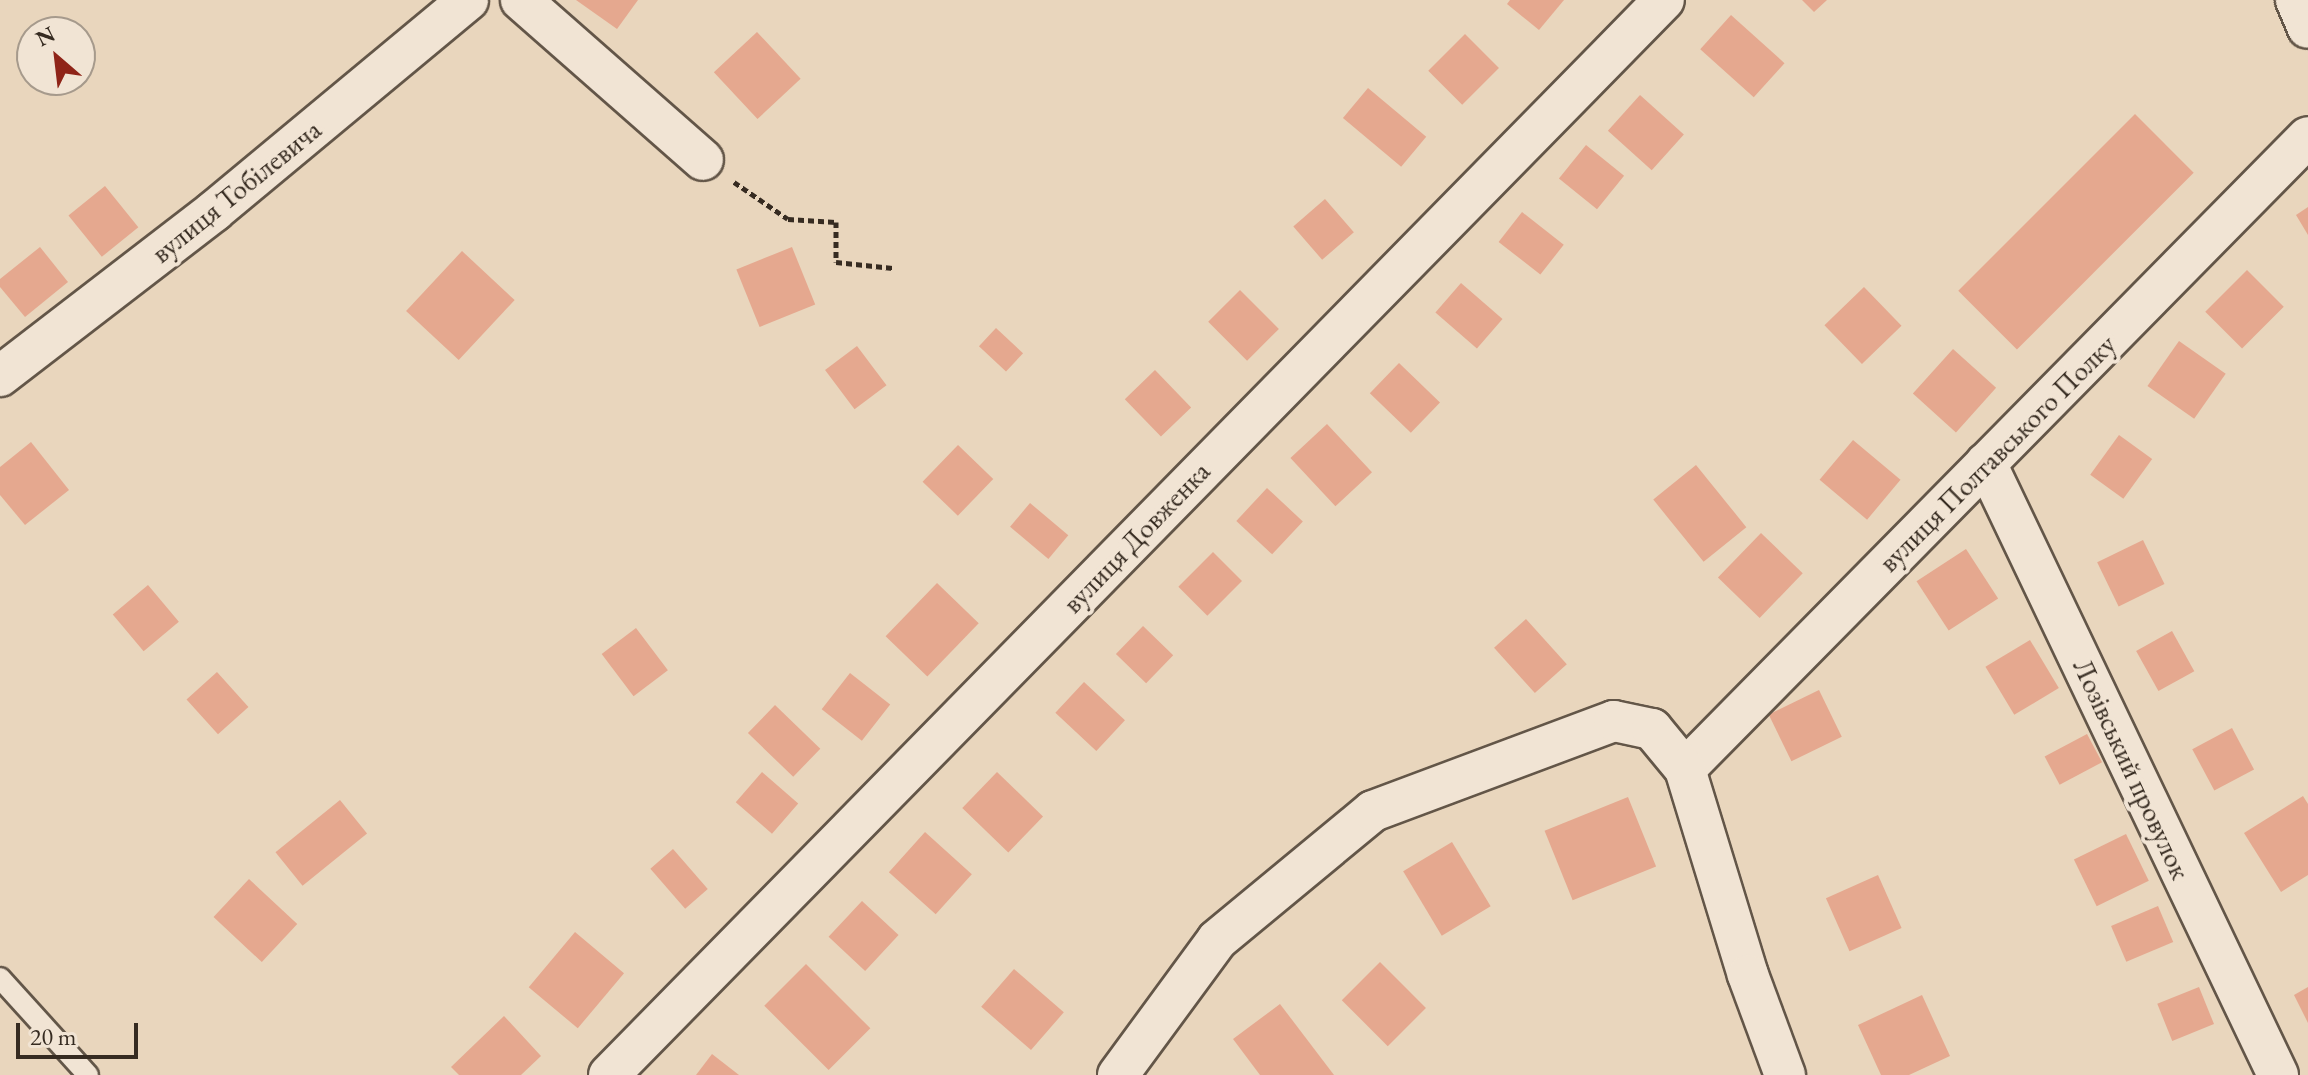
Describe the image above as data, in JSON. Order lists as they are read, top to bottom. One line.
{"streets":{"street":["вулиця Тобілевича","вулиця Полтавського Полку","вулиця Довженка","Лозівський провулок"]},"crossings":[["вулиця Полтавського Полку","Лозівський провулок"]],"scale_bar":"20 m","north":"top left"}
